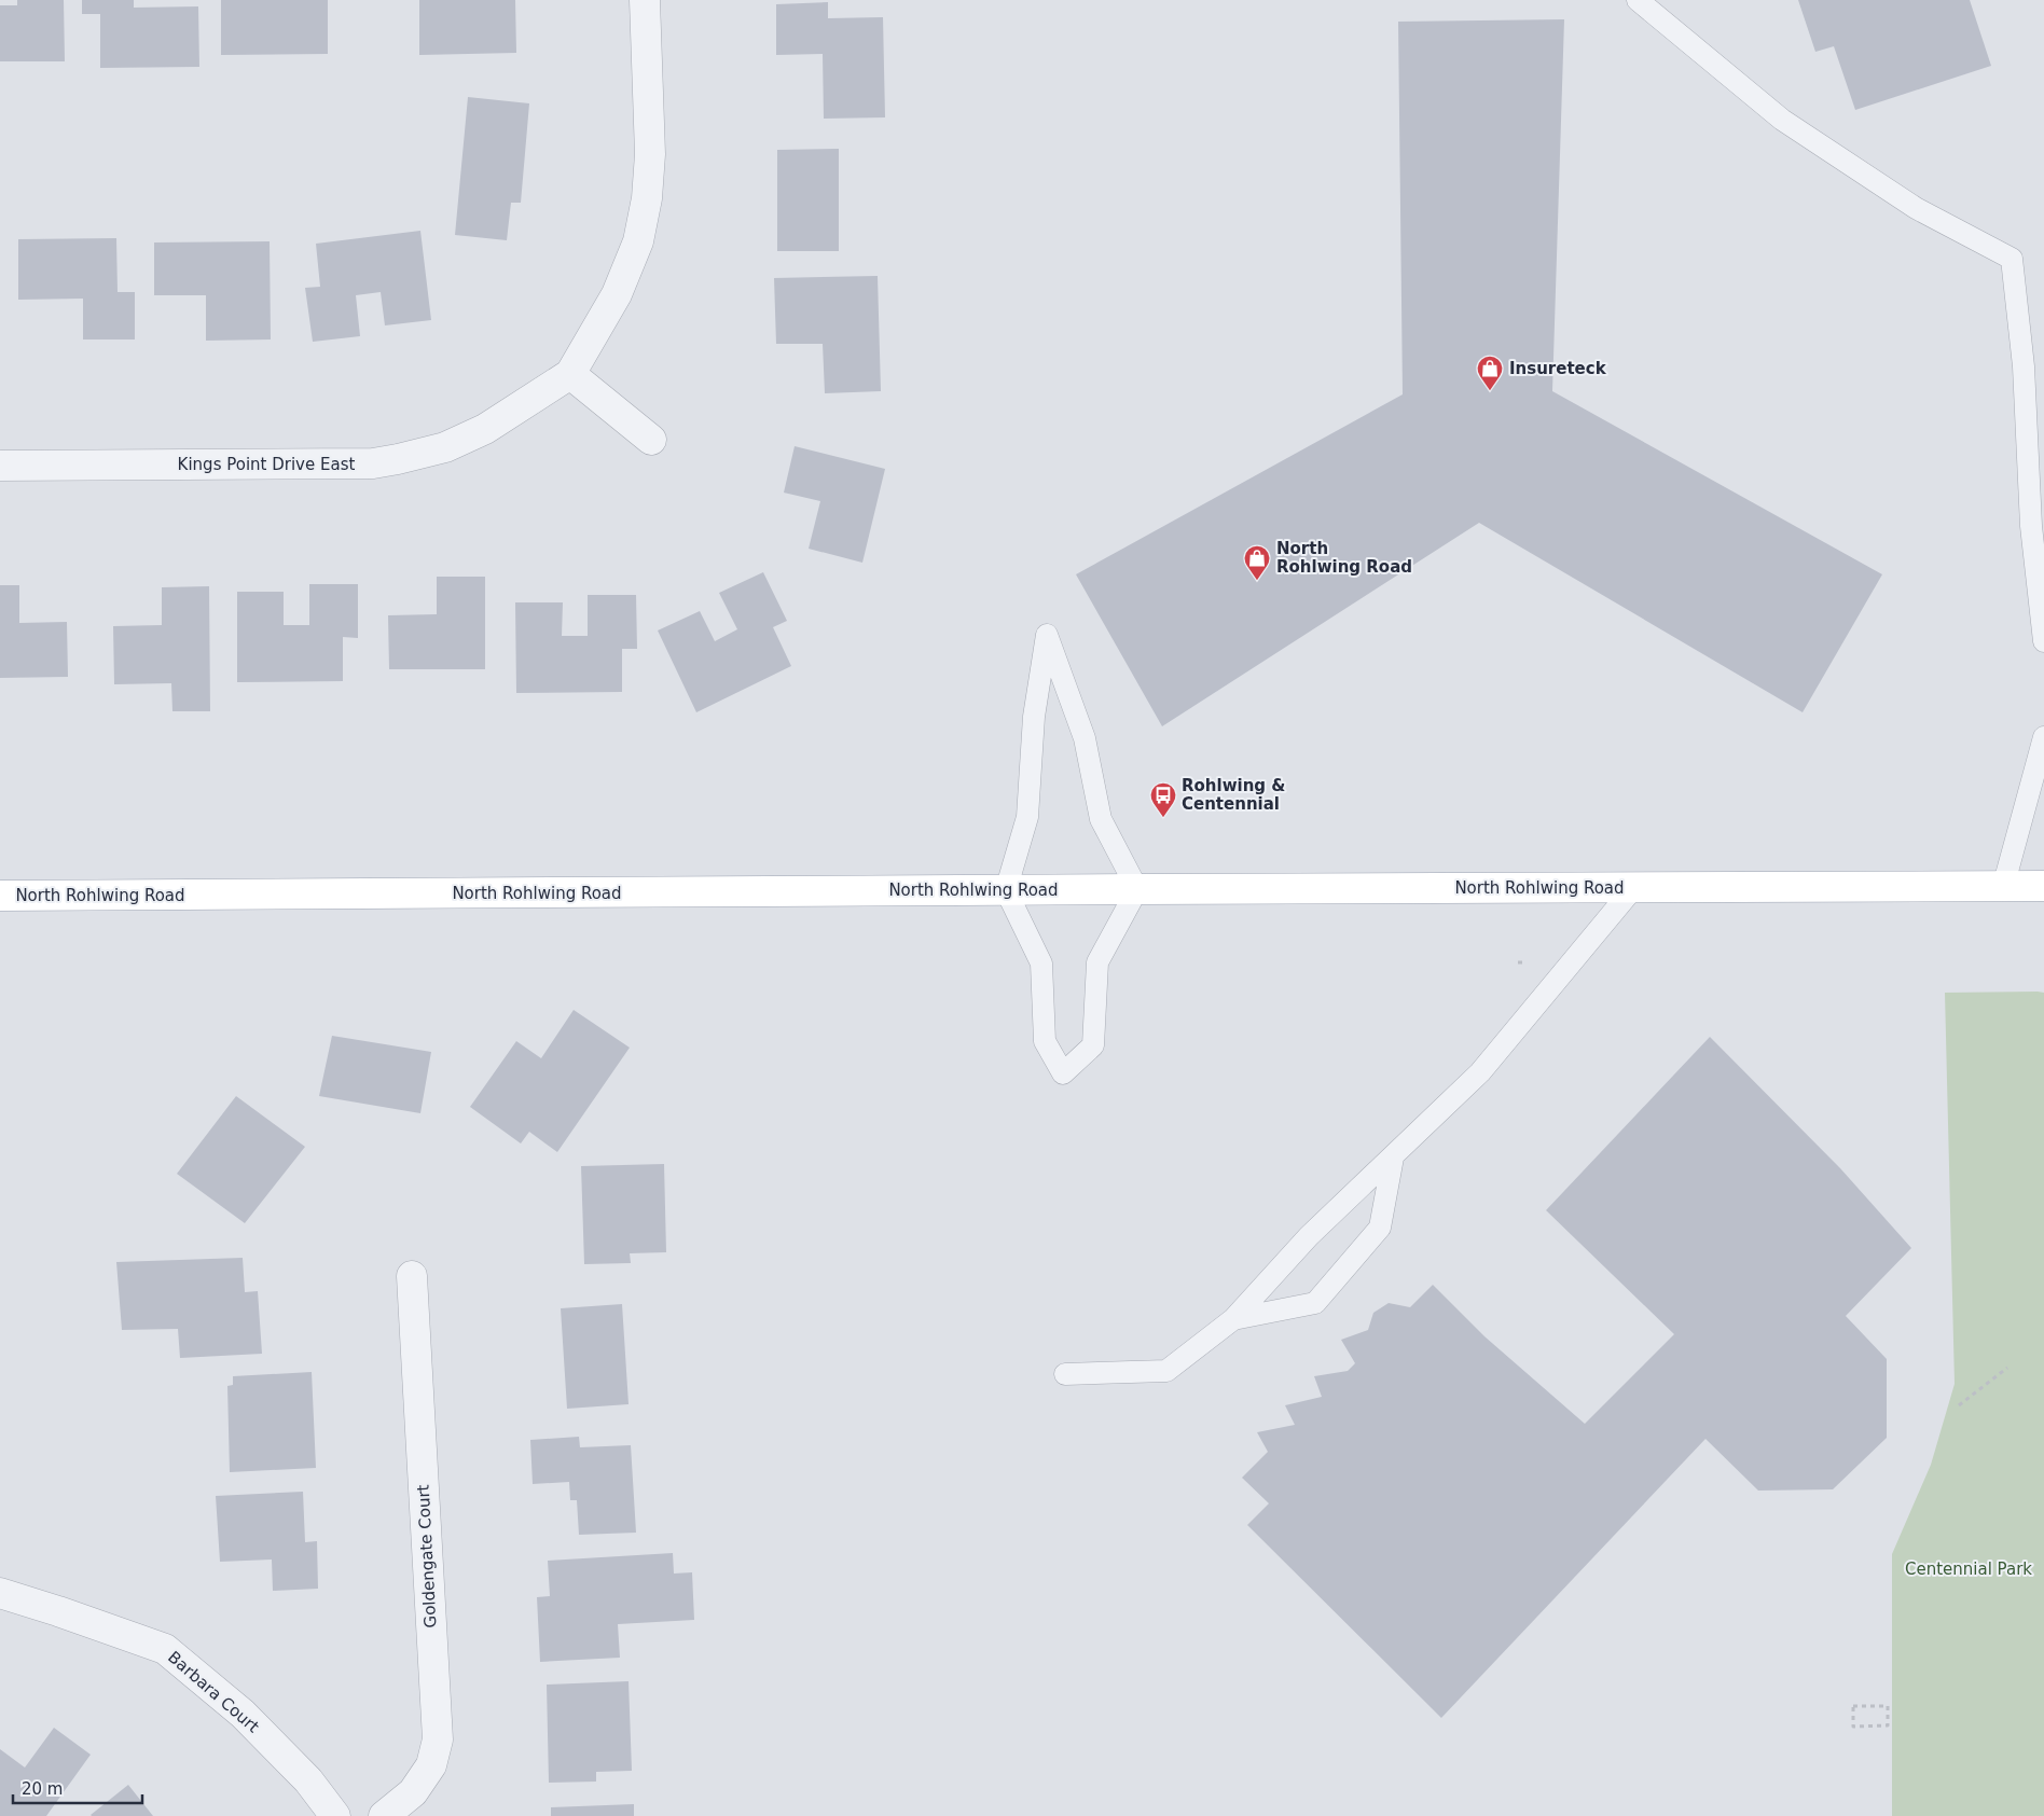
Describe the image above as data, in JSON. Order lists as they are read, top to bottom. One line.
{"streets":{"main road":["North Rohlwing Road"],"street":["Kings Point Drive East","Goldengate Court","Barbara Court"]},"parks":["Centennial Park"],"places":{"shop":["Insureteck","North Rohlwing Road"],"bus stop":["Rohlwing & Centennial"]},"scale_bar":"20 m"}
